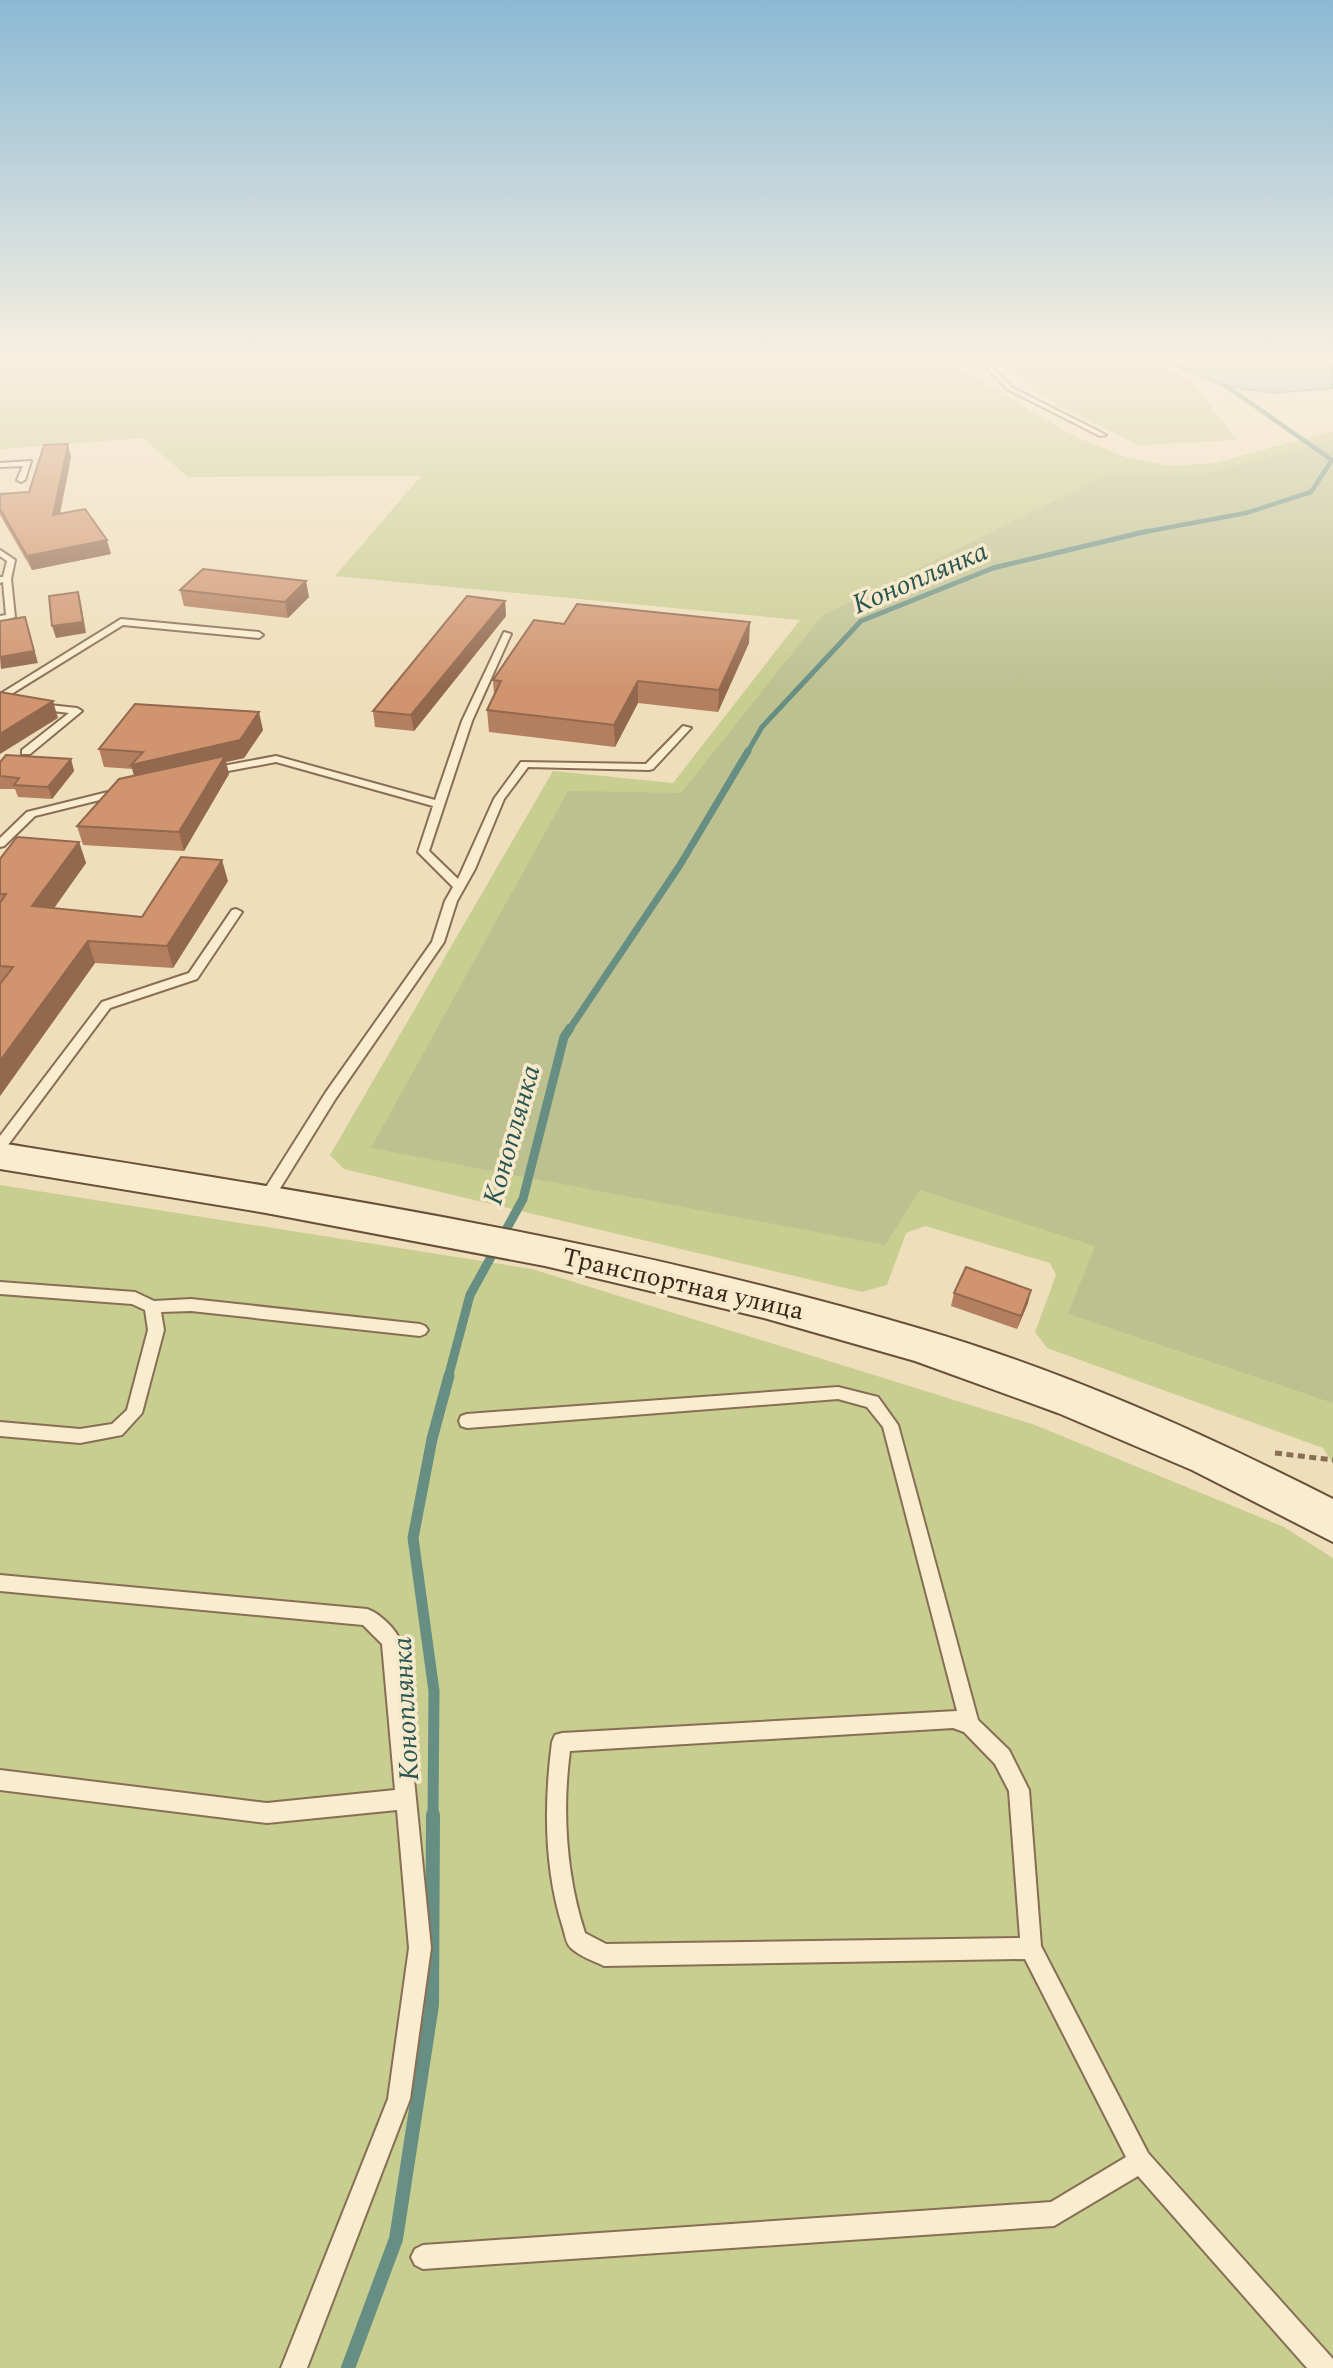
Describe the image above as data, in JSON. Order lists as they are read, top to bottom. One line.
{"streets":{"main road":["Транспортная улица"]},"water":["Коноплянка"]}
